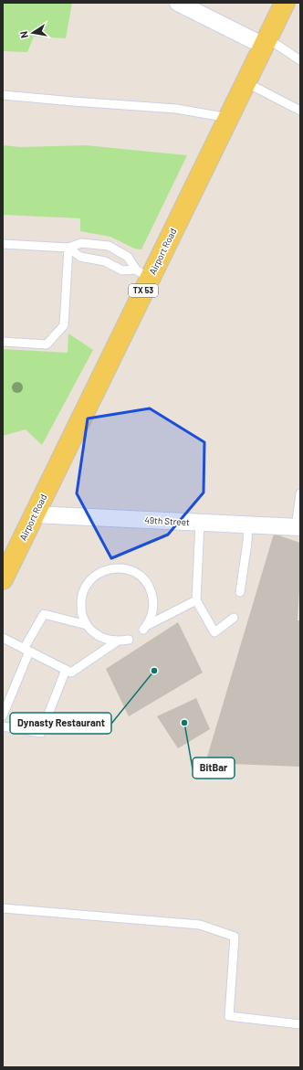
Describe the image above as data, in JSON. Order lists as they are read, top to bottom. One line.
{"streets":{"main road":["Airport Road","TX 53"],"street":["49th Street"]},"crossings":[["Airport Road","49th Street"]],"places":["Dynasty Restaurant","BitBar"],"north":"left"}
